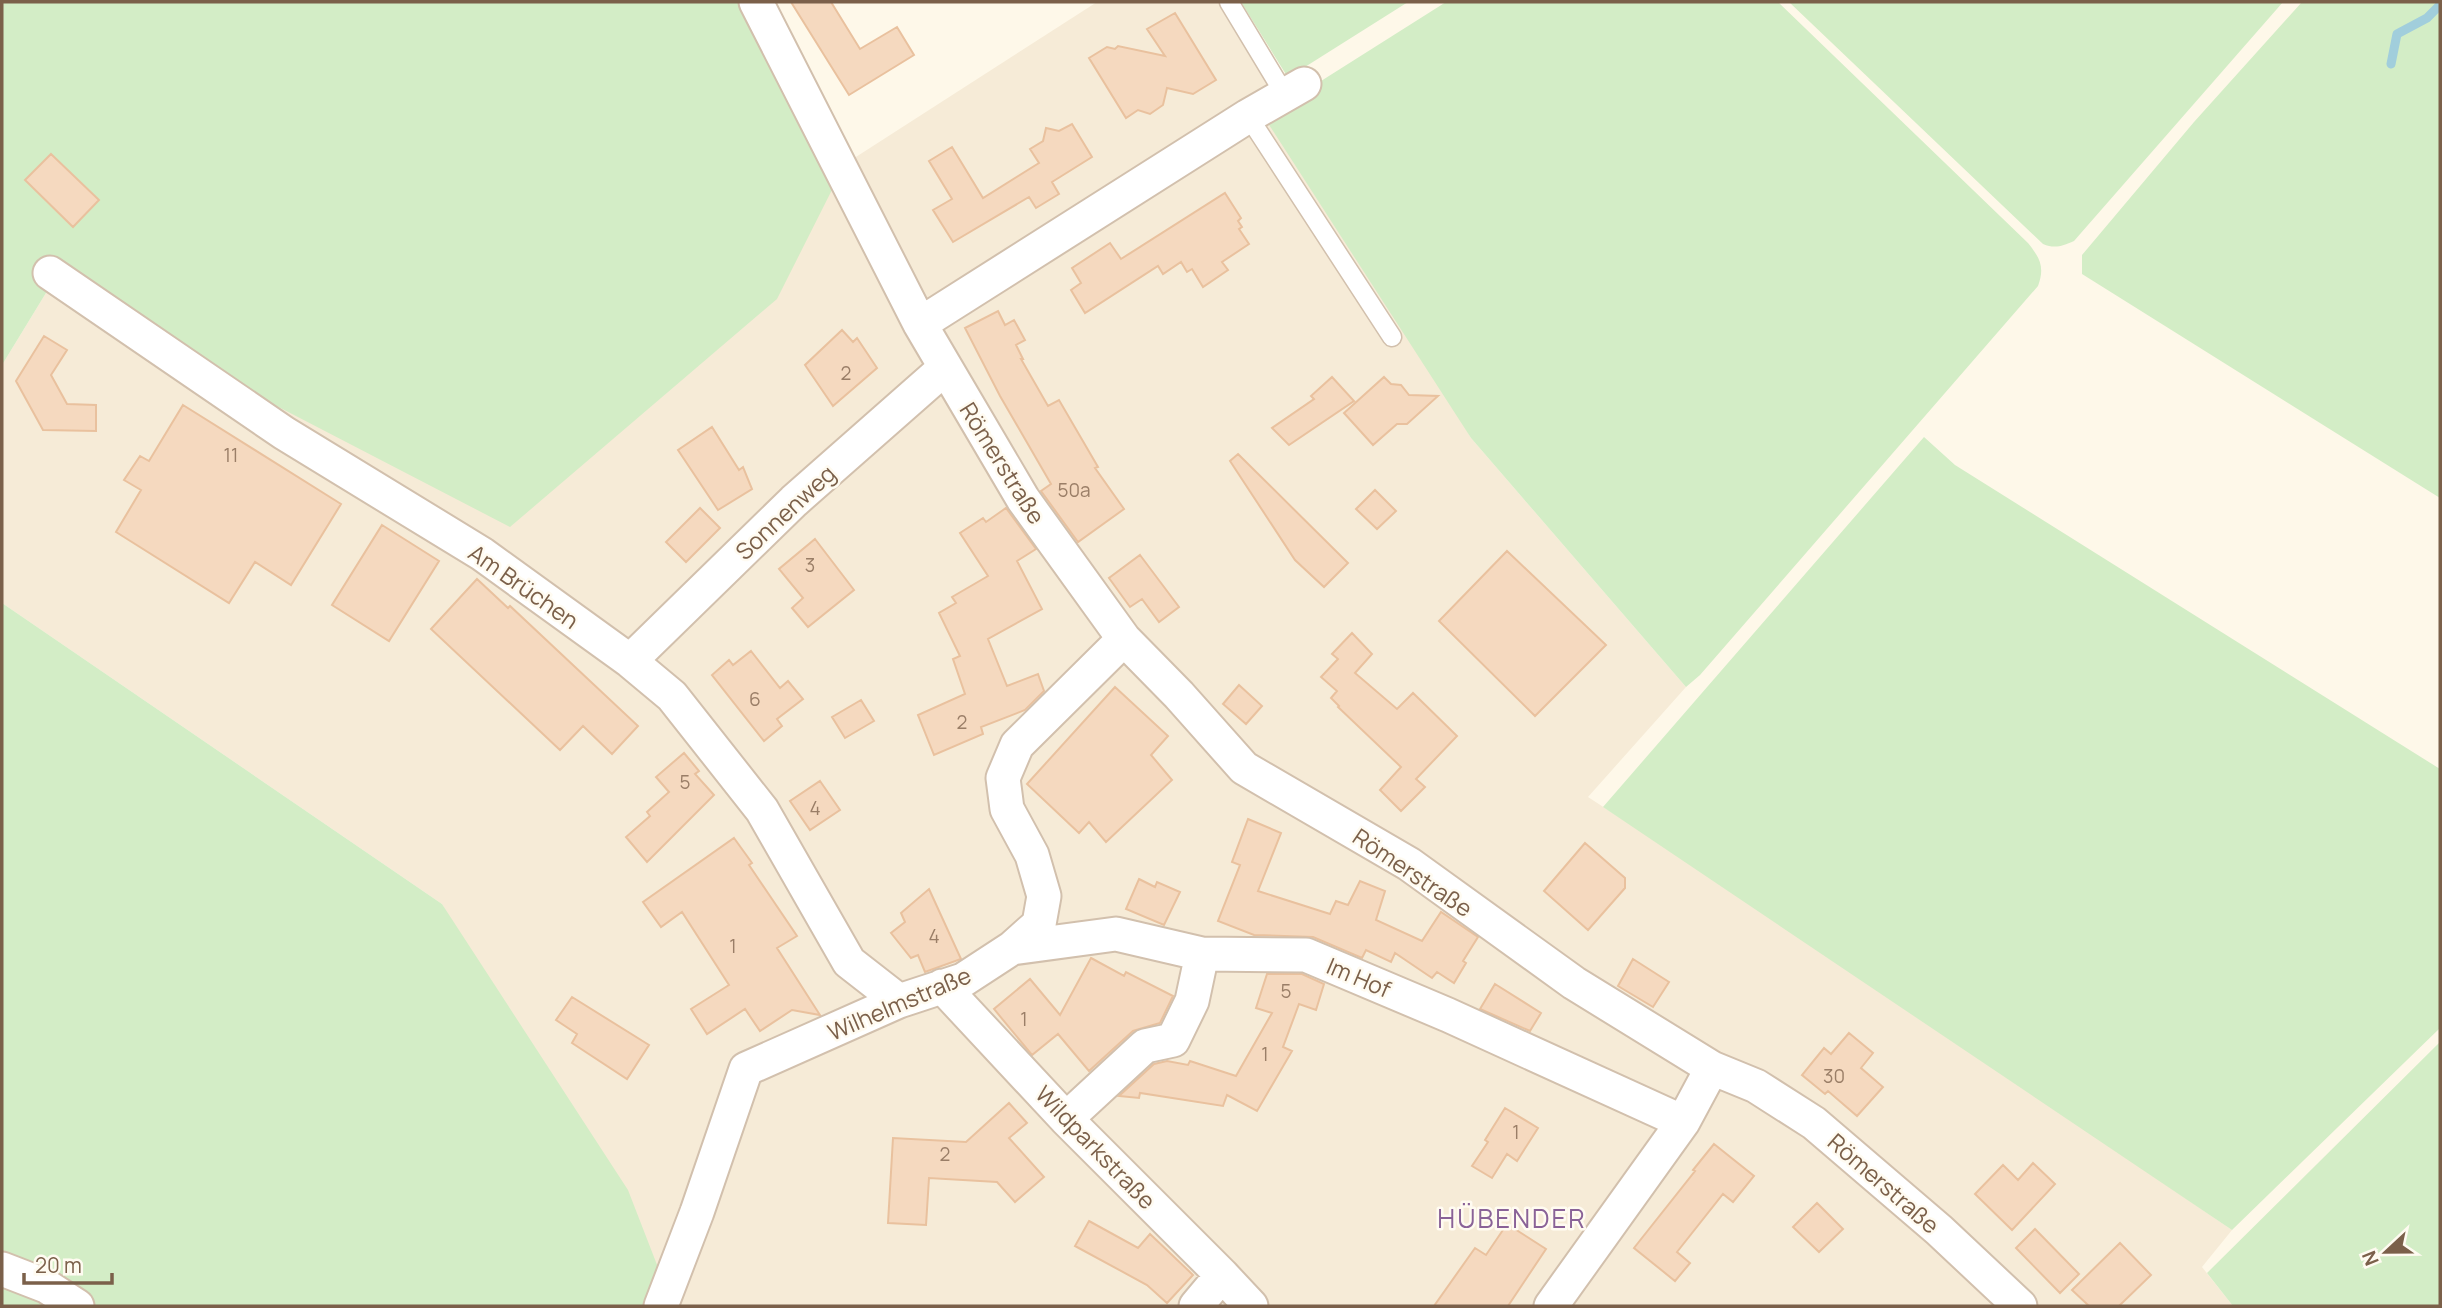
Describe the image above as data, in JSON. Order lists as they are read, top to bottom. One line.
{"streets":{"street":["Römerstraße","Sonnenweg","Am Brüchen","Im Hof","Wilhelmstraße","Wildparkstraße"]},"crossings":[["Römerstraße","Sonnenweg"],["Römerstraße","Wilhelmstraße"],["Sonnenweg","Am Brüchen"],["Am Brüchen","Wilhelmstraße"],["Im Hof","Wilhelmstraße"],["Wilhelmstraße","Wildparkstraße"]],"districts":["HÜBENDER"],"house_numbers":["2","11","50a","3","6","2","5","4","4","1","5","1","1","30","1","2"],"scale_bar":"20 m","north":"left"}
